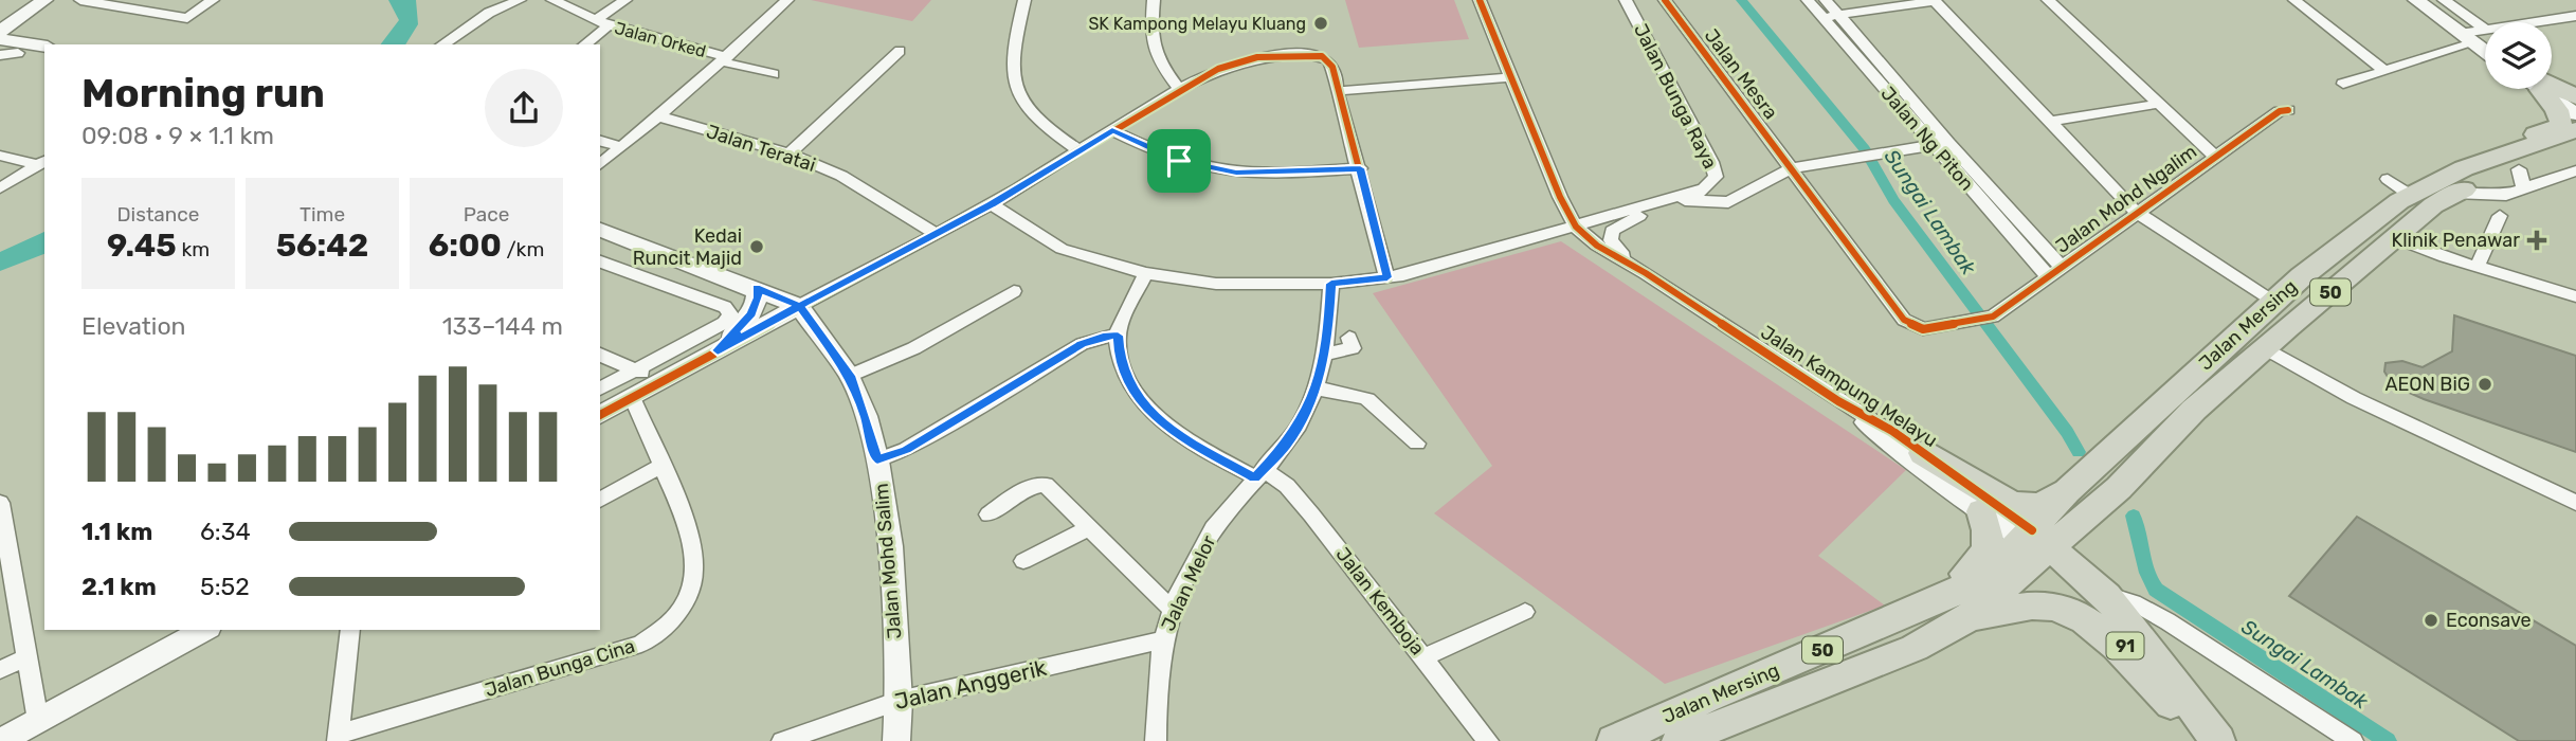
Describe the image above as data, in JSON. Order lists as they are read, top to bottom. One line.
{"streets":{"highway":["50","Jalan Mersing","91"],"street":["Jalan Orked","Jalan Mesra","Jalan Bunga Raya","Jalan Ng Piton","Jalan Teratai","Jalan Mohd Ngalim","Jalan Kampung Melayu","Jalan Mohd Salim","Jalan Melor","Jalan Kemboja","Jalan Bunga Cina","Jalan Anggerik"]},"crossings":[["Jalan Mesra","Jalan Mohd Ngalim"],["Jalan Bunga Raya","Jalan Melor"],["Jalan Ng Piton","Jalan Mohd Ngalim"],["Jalan Mersing","Jalan Kampung Melayu"],["Jalan Mersing","91"],["Jalan Kampung Melayu","91"],["Jalan Mohd Salim","Jalan Anggerik"],["Jalan Melor","Jalan Kemboja"],["Jalan Melor","Jalan Anggerik"]],"water":["Sungai Lambak"],"places":{"other":["SK Kampong Melayu Kluang","Kedai Runcit Majid","AEON BiG","Econsave"],"health":["Klinik Penawar"]},"page":{"heading":["Morning run","09:08 · 9 × 1.1 km"],"stats":[["Distance","9.45 km"],["Time","56:42"],["Pace","6:00 /km"]],"chart":["Elevation","133–144 m"],"list":[{"name":"1.1 km","note":"6:34"},{"name":"2.1 km","note":"5:52"}]}}
